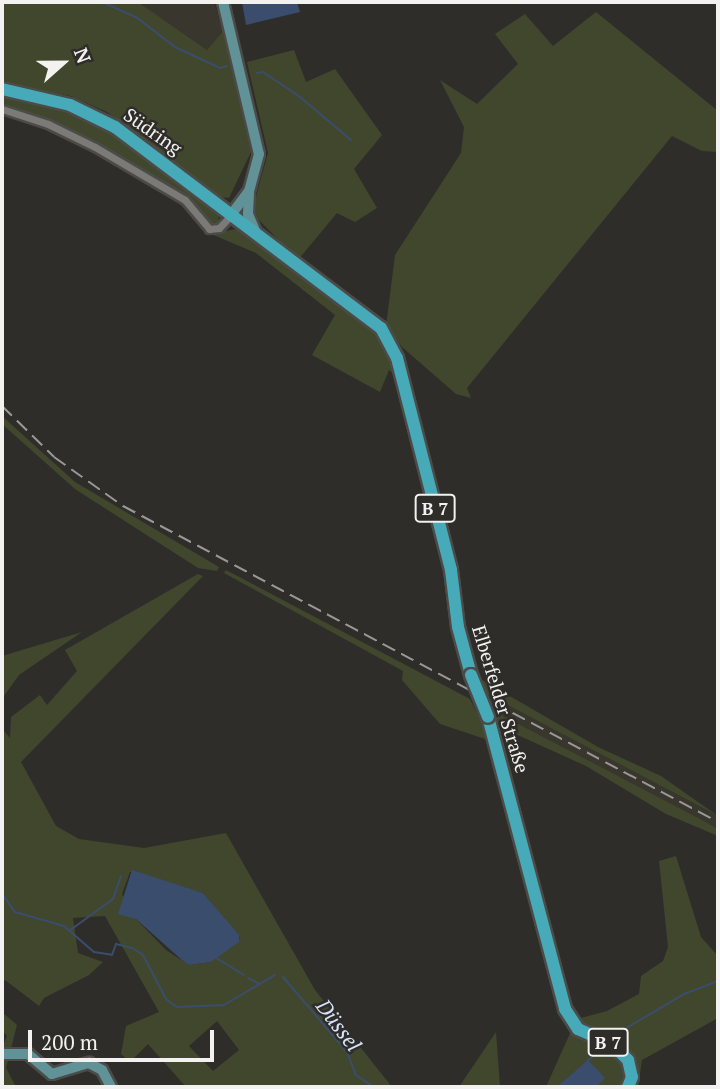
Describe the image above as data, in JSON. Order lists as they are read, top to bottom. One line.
{"streets":{"main road":["Südring","B 7","Elberfelder Straße"]},"crossings":[["Südring","Elberfelder Straße"]],"water":["Düssel"],"scale_bar":"200 m","north":"right"}
